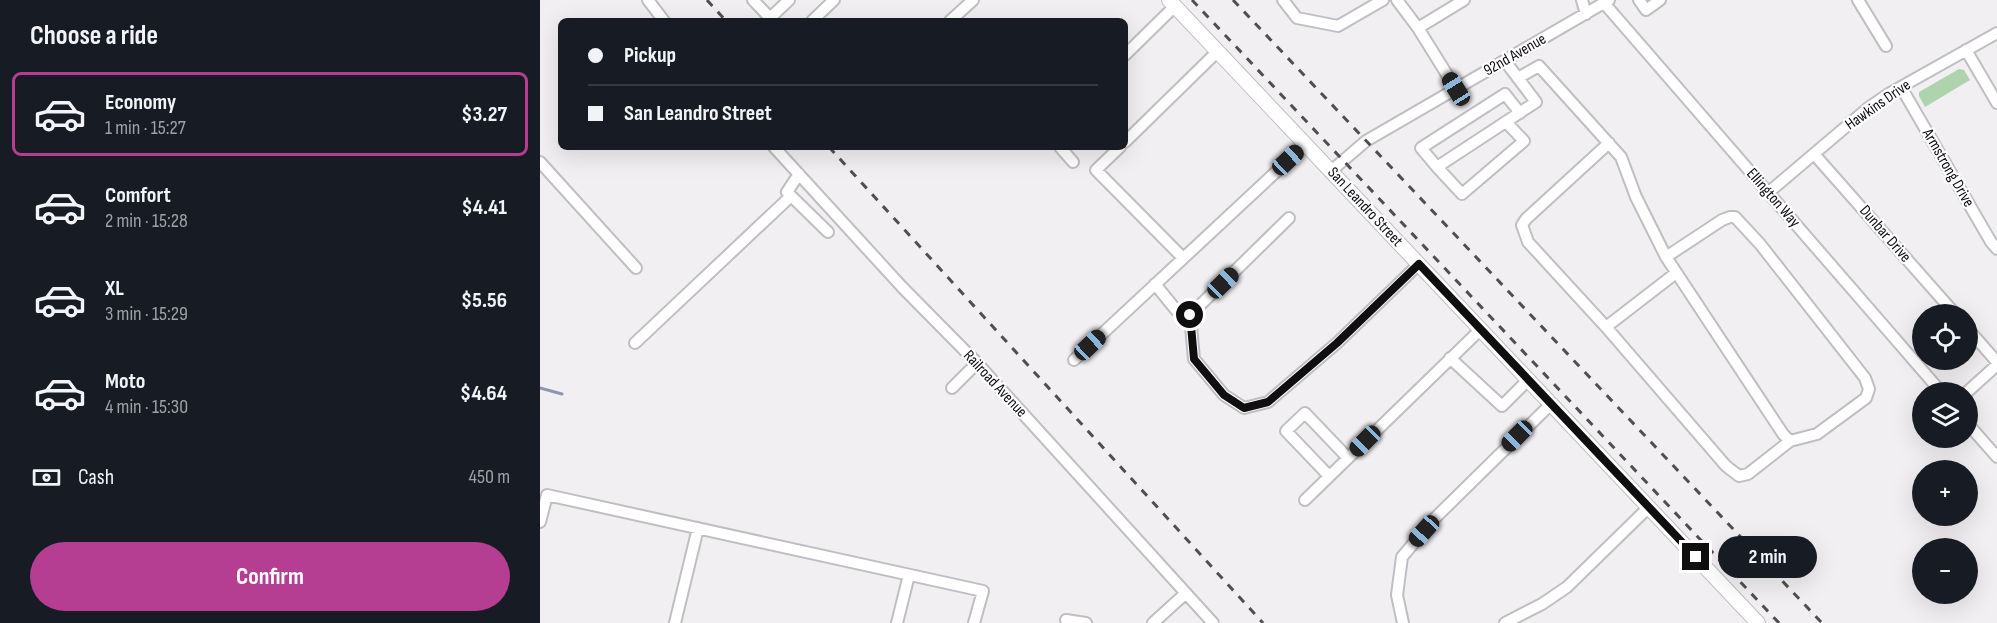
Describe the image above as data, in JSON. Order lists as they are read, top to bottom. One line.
{"streets":{"main road":["San Leandro Street"],"street":["92nd Avenue","Hawkins Drive","Armstrong Drive","Ellington Way","Dunbar Drive","Railroad Avenue"]},"crossings":[["92nd Avenue","Ellington Way"],["92nd Avenue","San Leandro Street"],["Hawkins Drive","Armstrong Drive"],["Hawkins Drive","Ellington Way"],["Hawkins Drive","Dunbar Drive"]],"page":{"heading":"Choose a ride","banner":["Pickup","San Leandro Street"],"list":[{"name":"Economy","note":"1 min · 15:27","value":"$3.27"},{"name":"Comfort","note":"2 min · 15:28","value":"$4.41"},{"name":"XL","note":"3 min · 15:29","value":"$5.56"},{"name":"Moto","note":"4 min · 15:30","value":"$4.64"}],"map_buttons":["+","−"],"pay":["Cash","450 m"],"buttons":"Confirm","bubble":"2 min"}}
